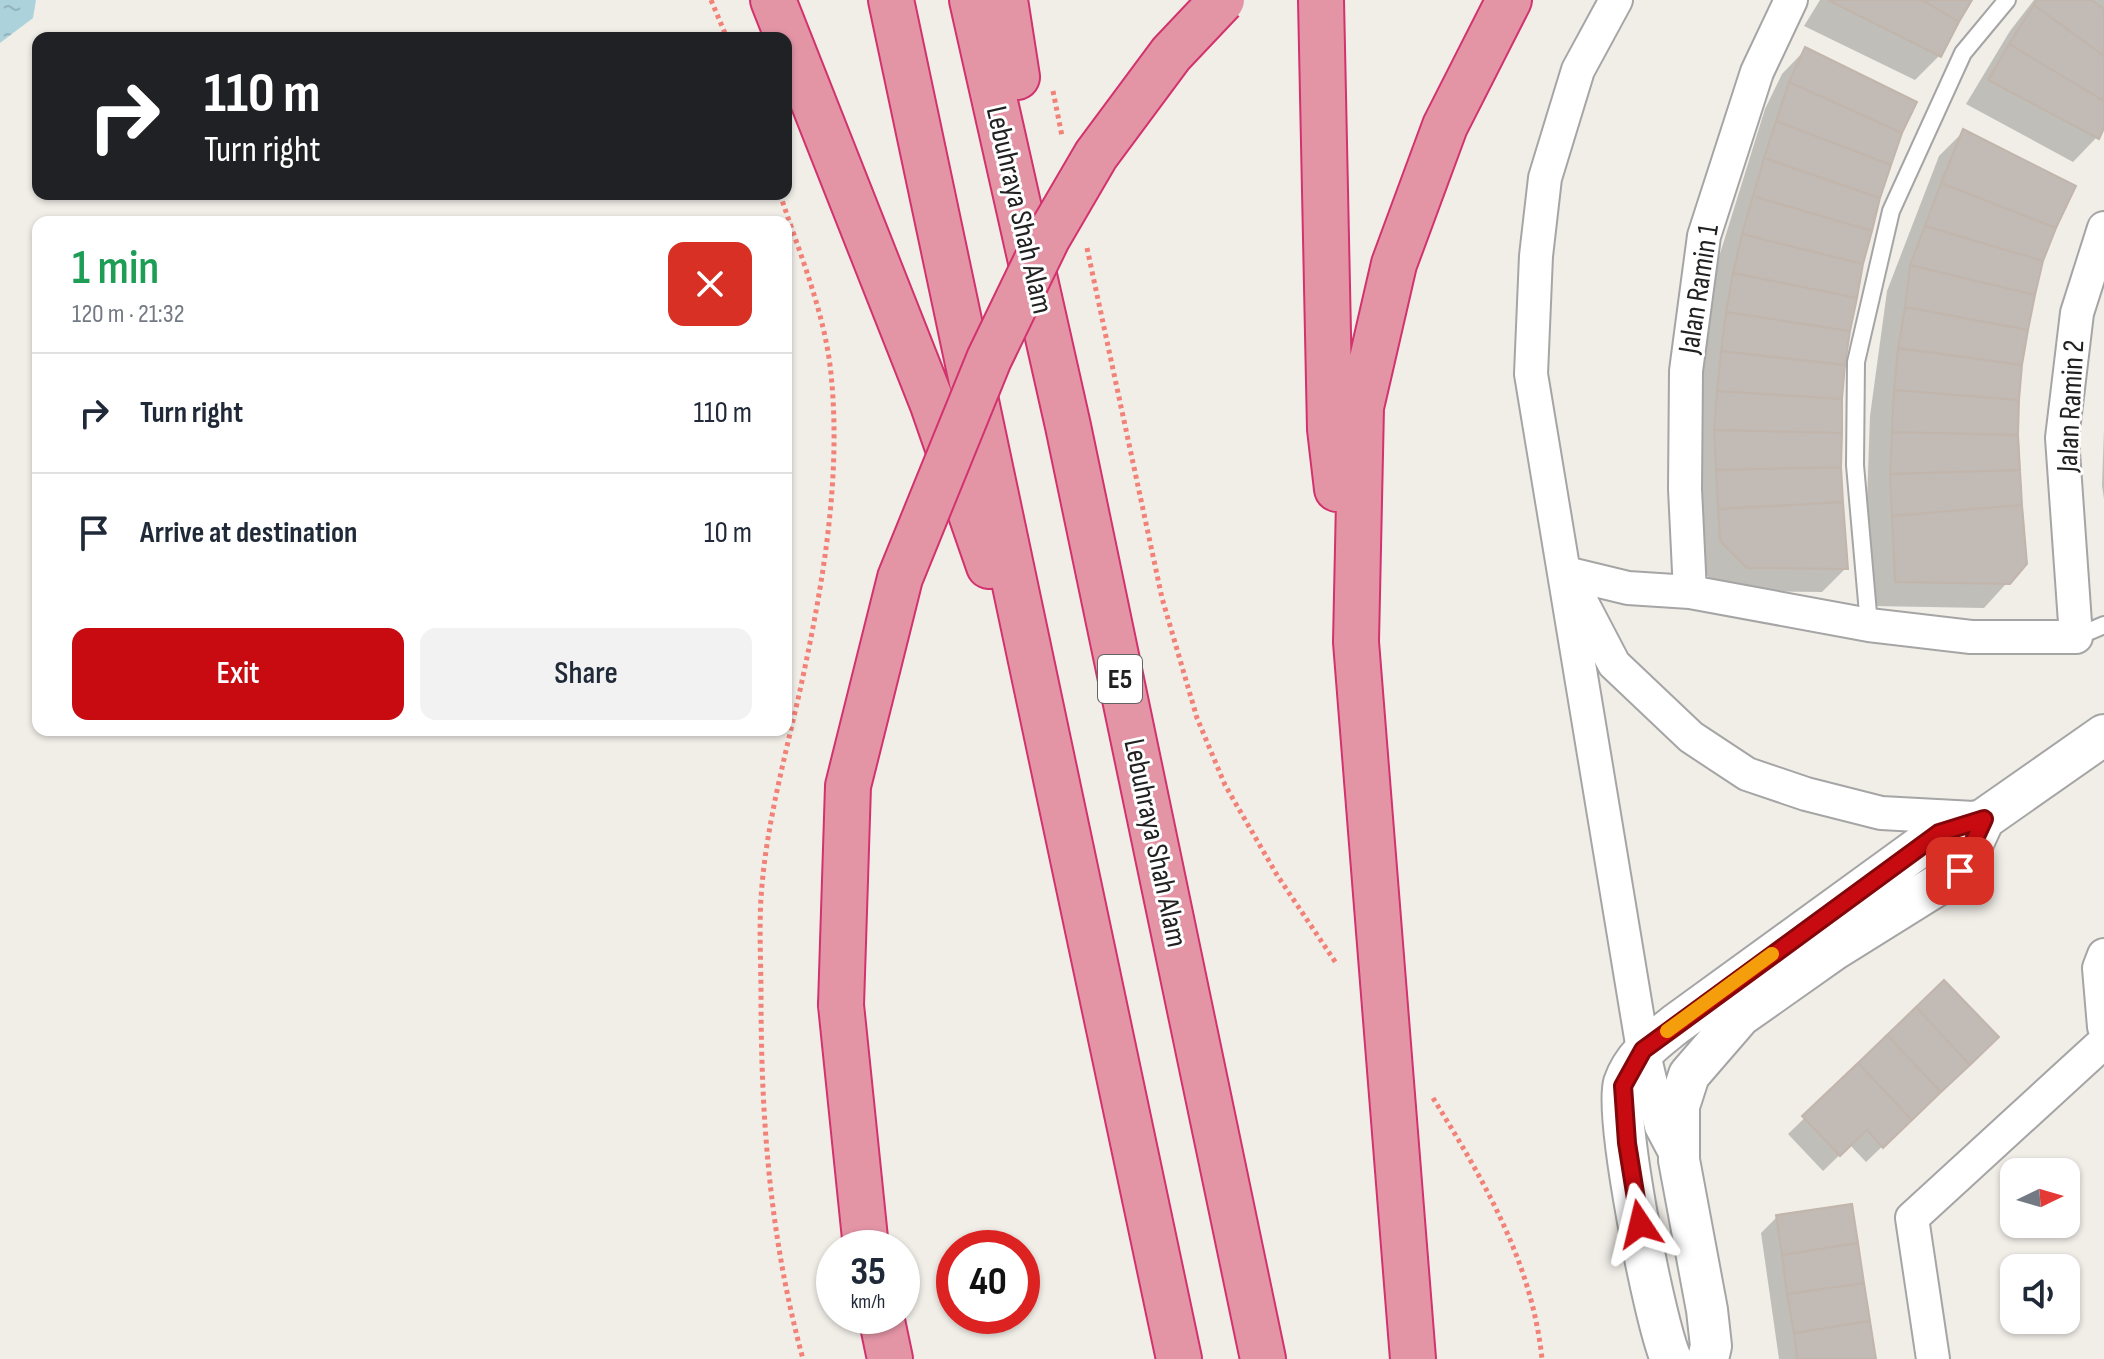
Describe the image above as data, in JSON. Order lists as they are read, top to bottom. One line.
{"streets":{"highway":["Lebuhraya Shah Alam","E5"],"street":["Jalan Ramin 1","Jalan Ramin 2"]},"north":"right","page":{"turn":["110 m","Turn right"],"heading":["1 min","120 m · 21:32"],"list":[{"name":"Turn right","value":"110 m"},{"name":"Arrive at destination","value":"10 m"}],"buttons":["Exit","Share"],"speed":"35 km/h","limit":"40"}}
